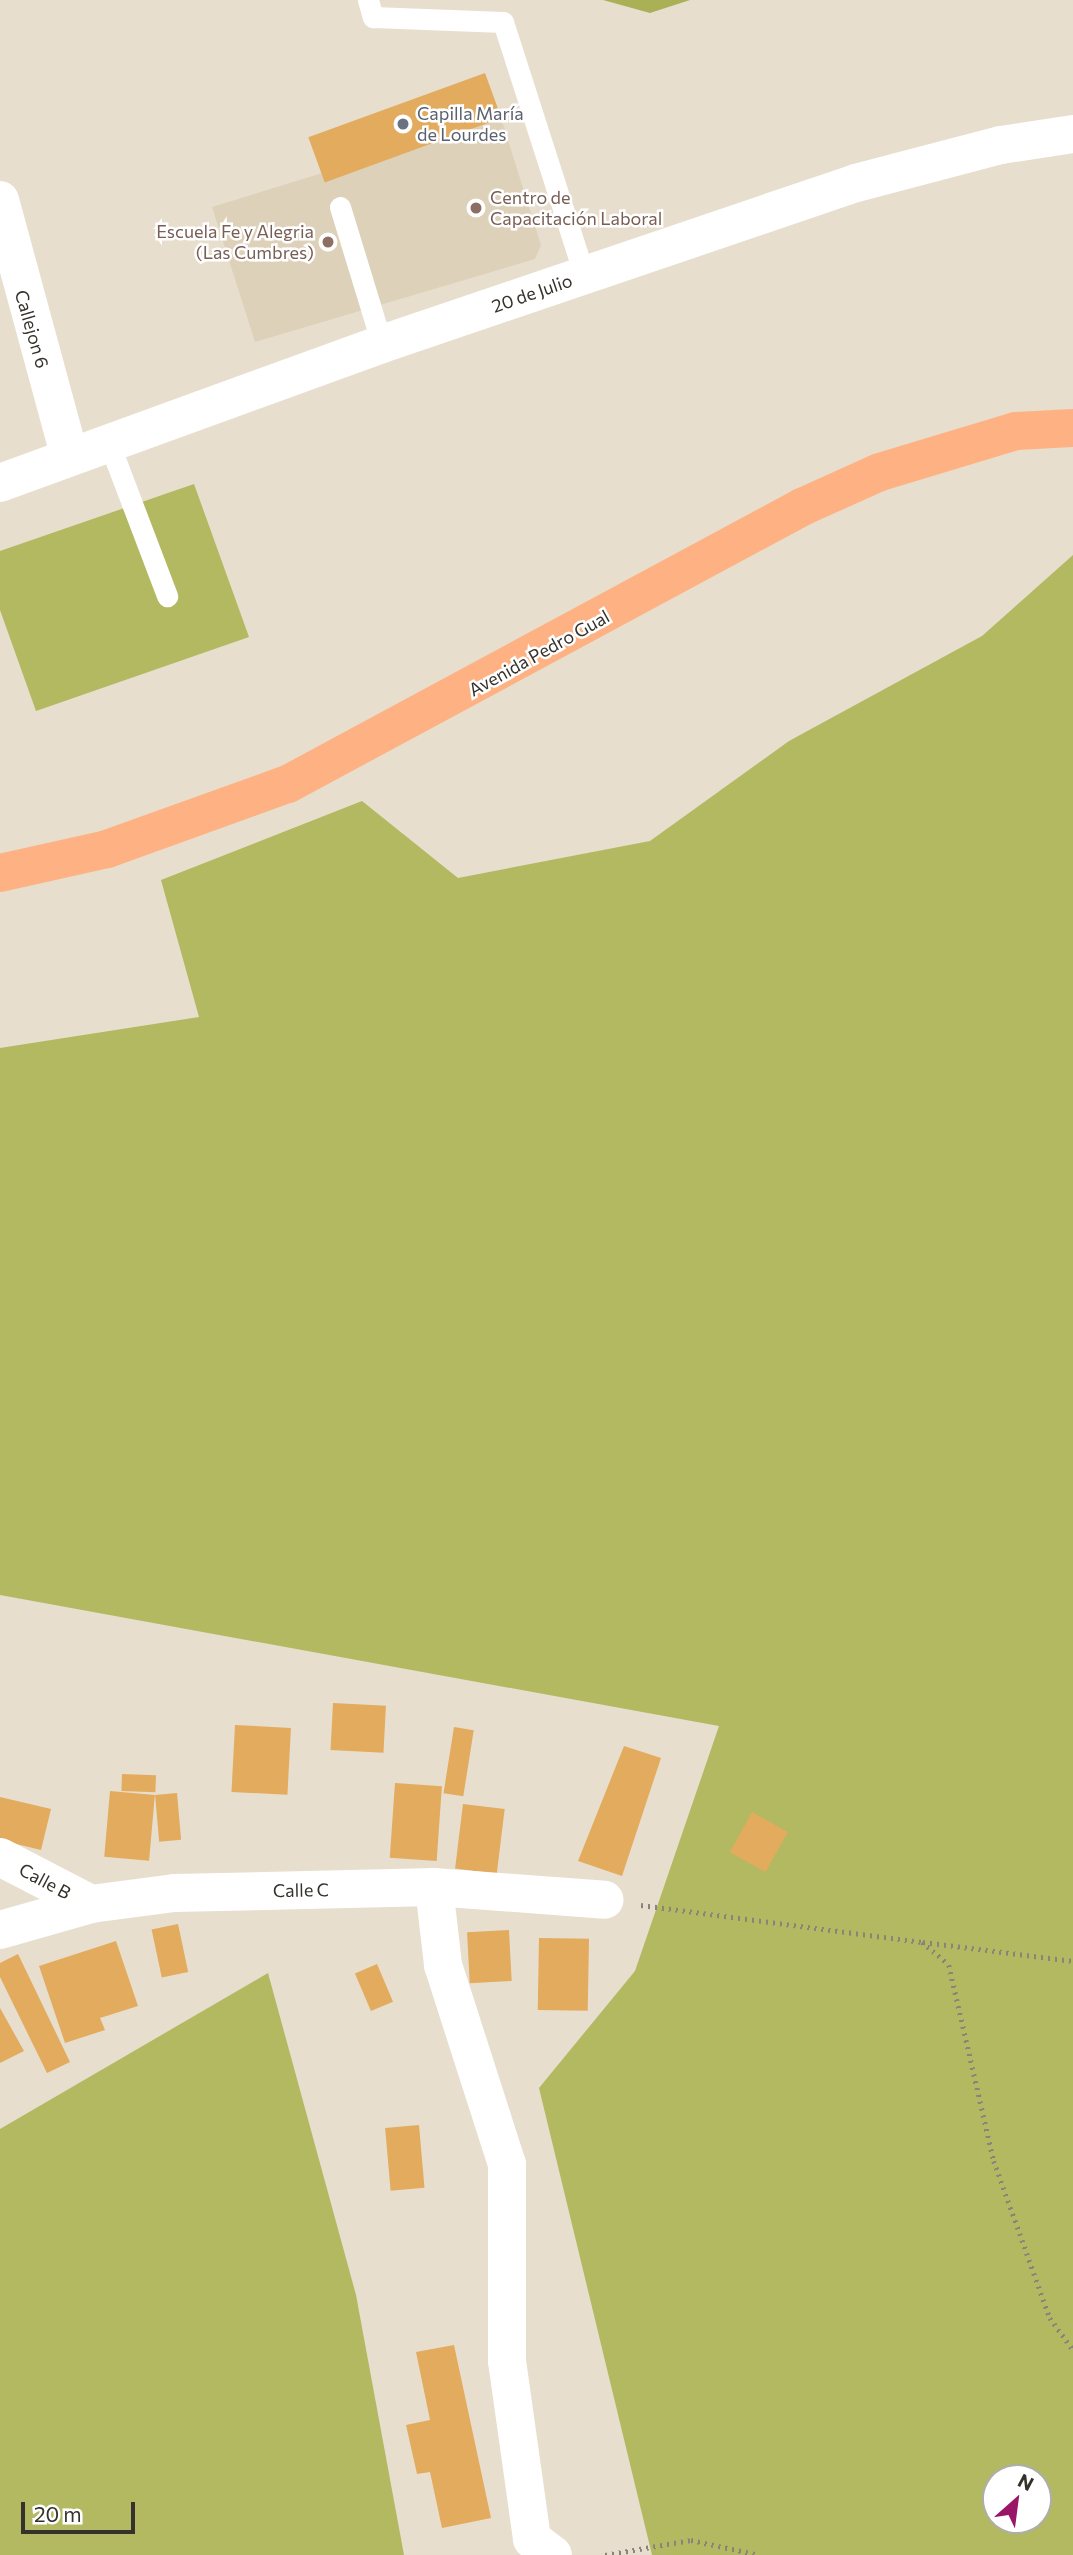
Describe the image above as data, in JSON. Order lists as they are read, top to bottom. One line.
{"streets":{"highway":["Avenida Pedro Gual"],"street":["20 de Julio","Callejon 6","Calle B","Calle C"]},"crossings":[["20 de Julio","Callejon 6"],["Calle B","Calle C"]],"places":["Capilla María de Lourdes","Centro de Capacitación Laboral","Escuela Fe y Alegria (Las Cumbres)"],"scale_bar":"20 m","north":"top right"}
